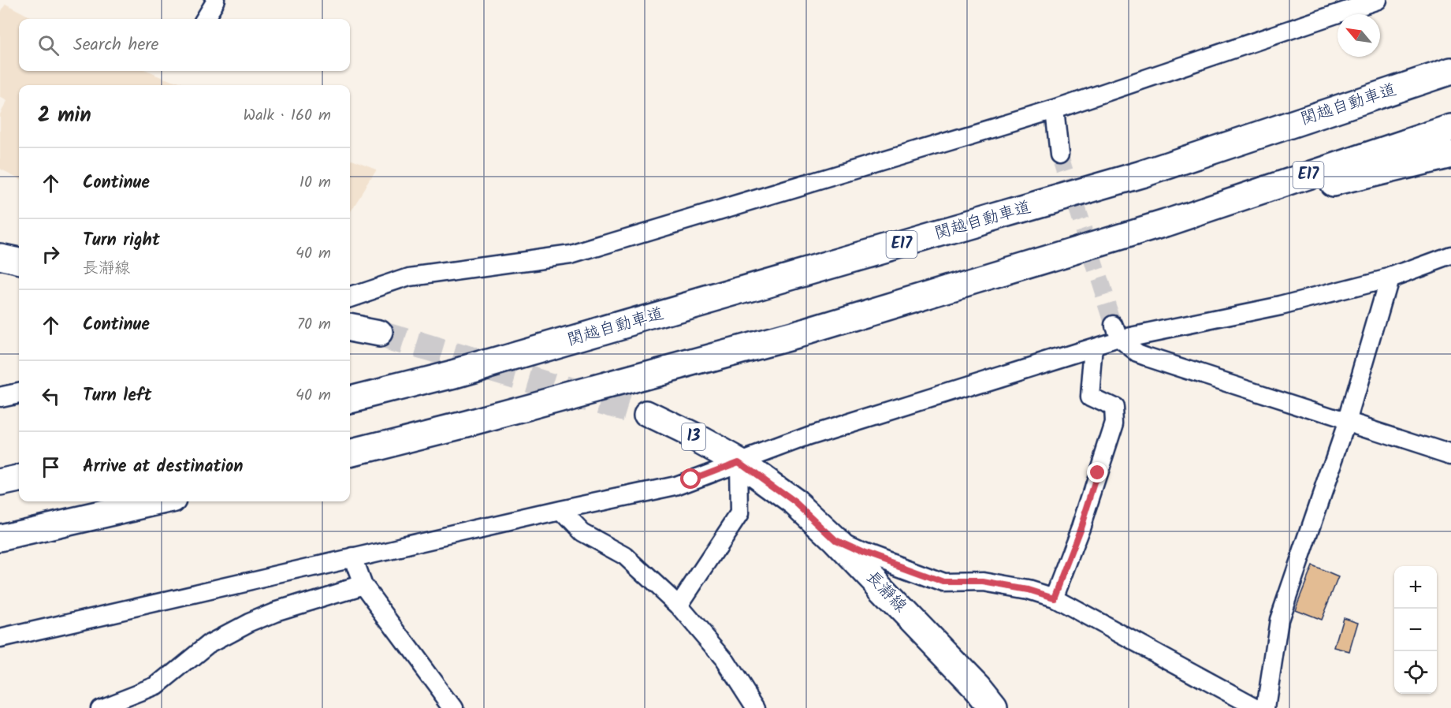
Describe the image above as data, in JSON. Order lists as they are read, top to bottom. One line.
{"streets":{"main road":["関越自動車道","E17","13","長瀞線"]},"north":"top left","page":{"search":"Search here","heading":["2 min","Walk · 160 m"],"list":[["Continue","10 m"],["Turn right","長瀞線","40 m"],["Continue","70 m"],["Turn left","40 m"],"Arrive at destination"],"map_buttons":["+","−"]}}
